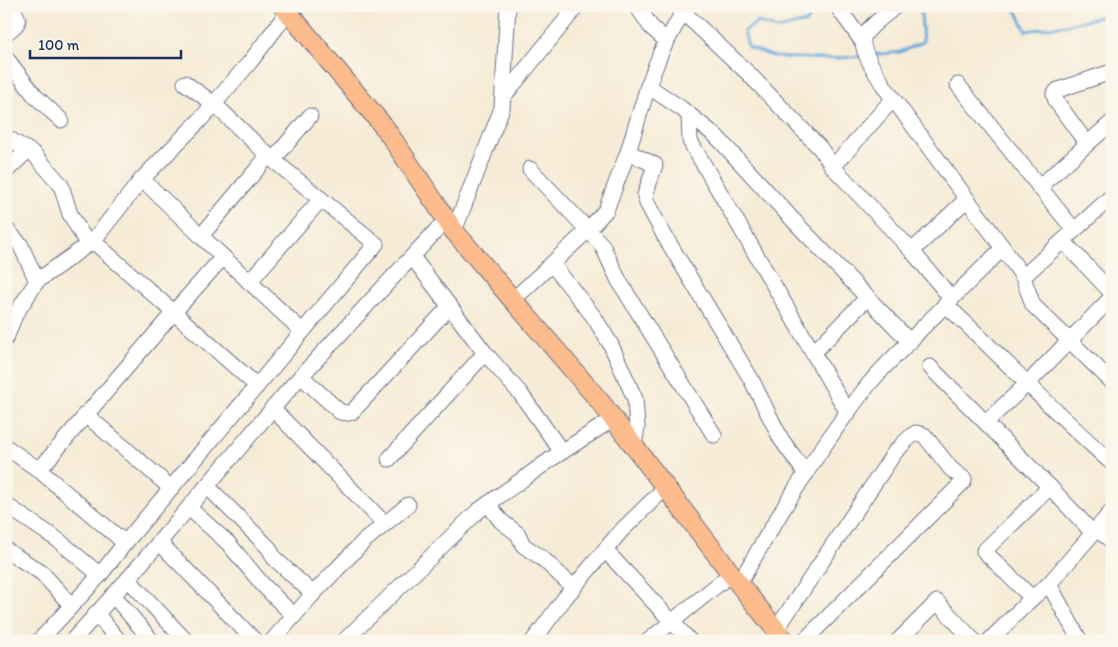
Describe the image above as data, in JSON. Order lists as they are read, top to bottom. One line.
{"scale_bar":"100 m"}
